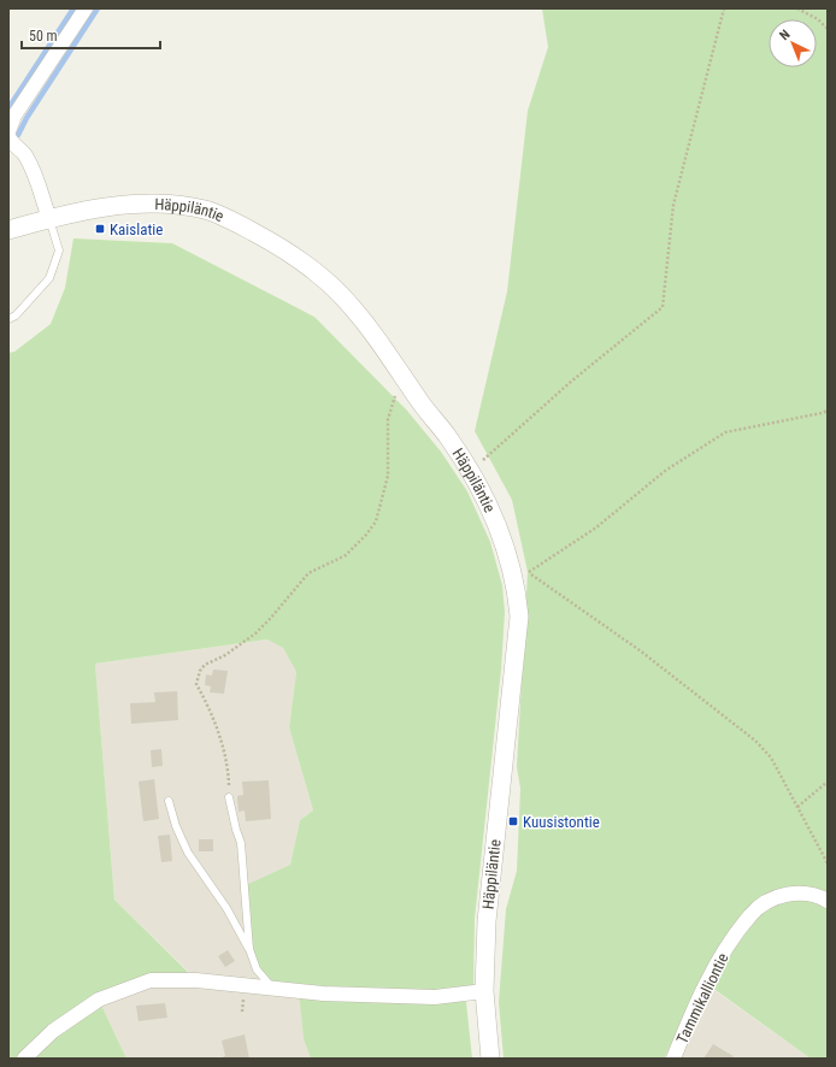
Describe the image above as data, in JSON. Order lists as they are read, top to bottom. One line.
{"streets":{"street":["Häppiläntie","Tammikalliontie"]},"places":{"transit":["Kaislatie","Kuusistontie"]},"scale_bar":"50 m","north":"top left"}
